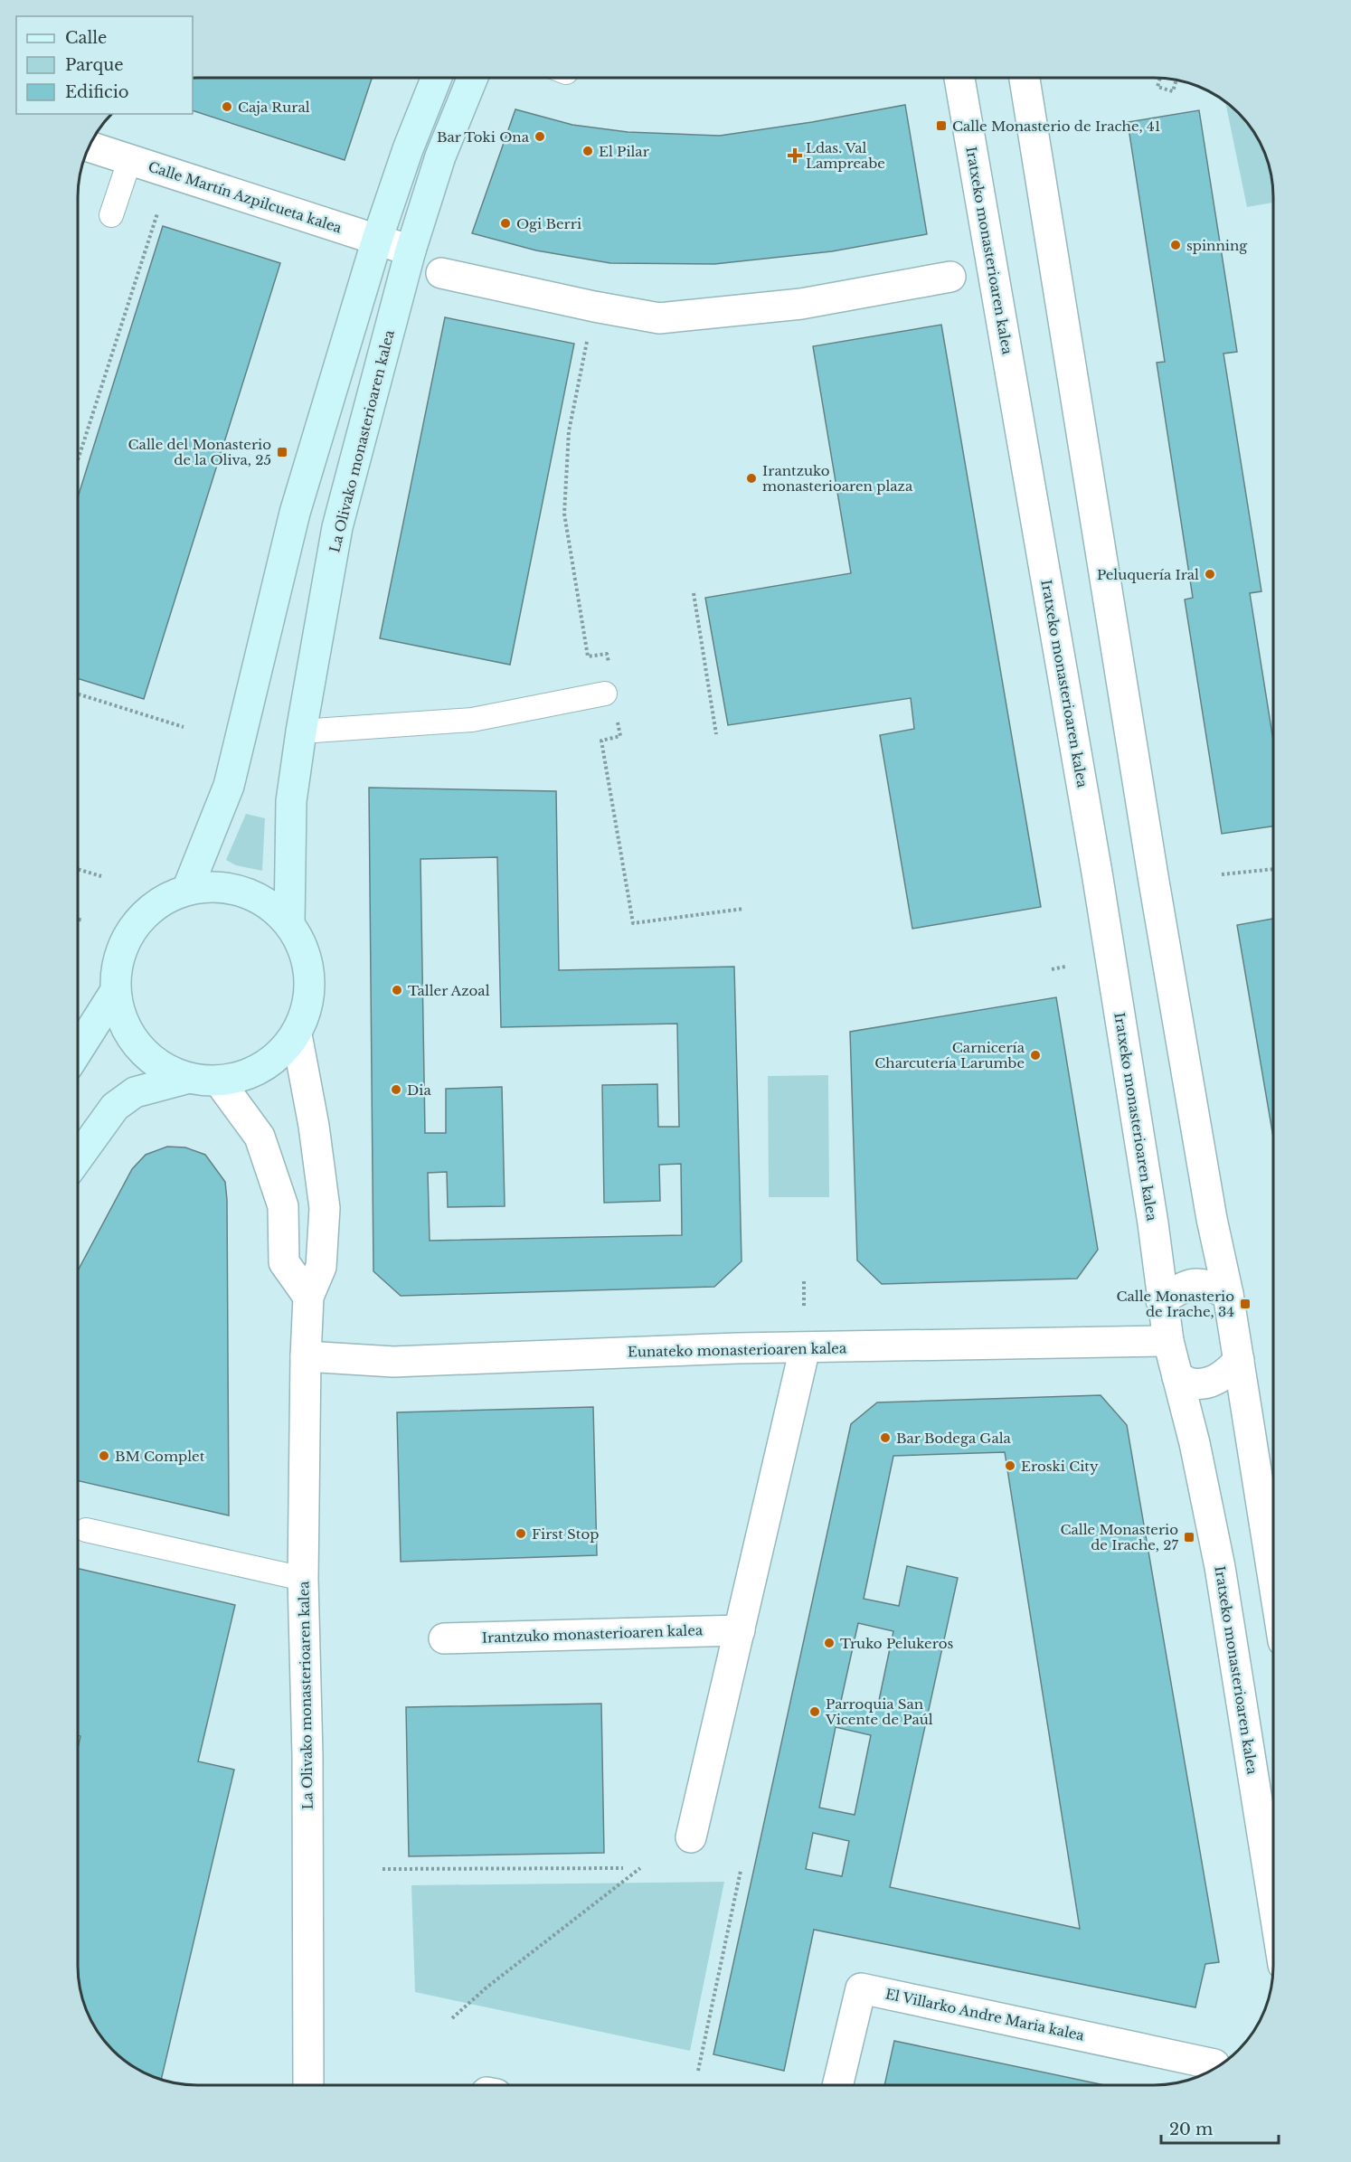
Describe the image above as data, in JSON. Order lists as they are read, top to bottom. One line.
{"streets":{"main road":["La Olivako monasterioaren kalea"],"street":["Calle Martín Azpilcueta kalea","Iratxeko monasterioaren kalea","Eunateko monasterioaren kalea","Irantzuko monasterioaren kalea","El Villarko Andre Maria kalea"]},"crossings":[["Calle Martín Azpilcueta kalea","La Olivako monasterioaren kalea"],["Iratxeko monasterioaren kalea","Eunateko monasterioaren kalea"],["La Olivako monasterioaren kalea","Eunateko monasterioaren kalea"]],"places":{"other":["Caja Rural","Bar Toki Ona","El Pilar","Ogi Berri","spinning","Irantzuko monasterioaren plaza","Peluquería Iral","Taller Azoal","Carnicería Charcutería Larumbe","Dia","Bar Bodega Gala","BM Complet","Eroski City","First Stop","Truko Pelukeros","Parroquia San Vicente de Paúl"],"transit":["Calle Monasterio de Irache, 41","Calle del Monasterio de la Oliva, 25","Calle Monasterio de Irache, 34","Calle Monasterio de Irache, 27"],"health":["Ldas. Val Lampreabe"]},"legend":["Calle","Parque","Edificio"],"scale_bar":"20 m"}
